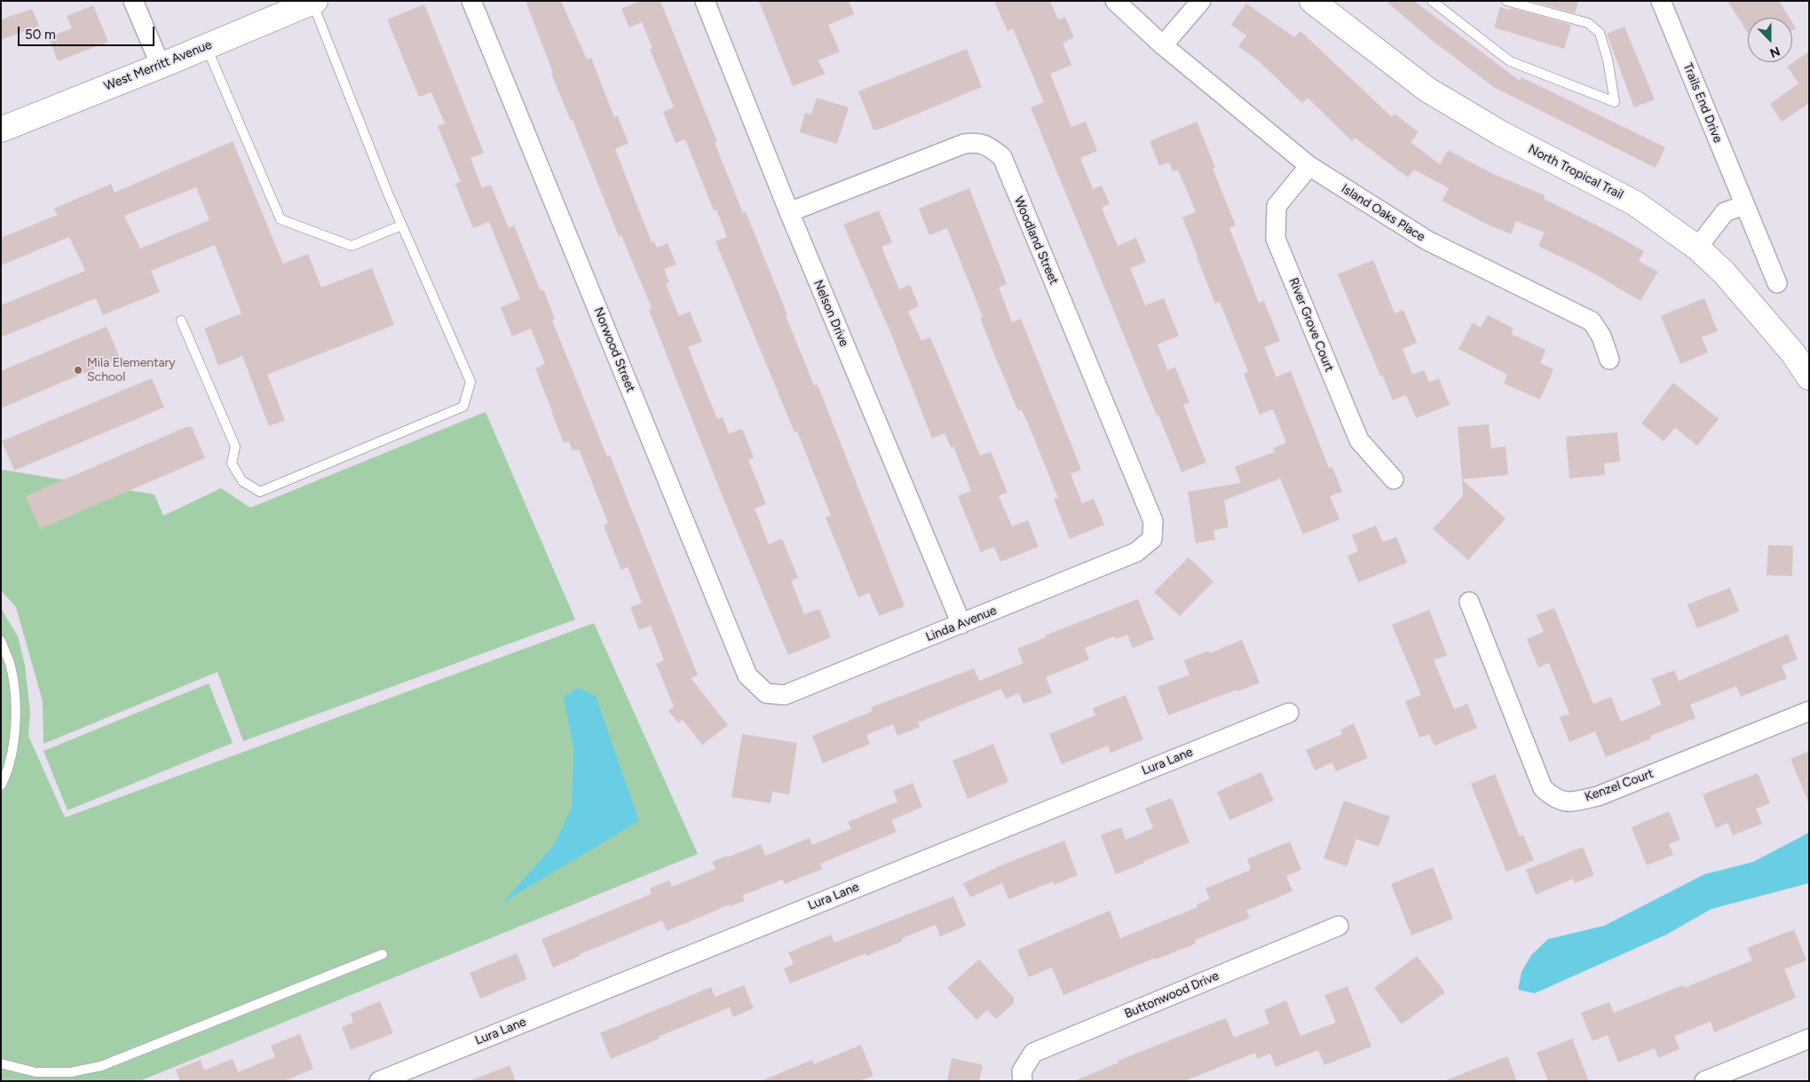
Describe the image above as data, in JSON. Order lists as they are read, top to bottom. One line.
{"streets":{"street":["West Merritt Avenue","Trails End Drive","North Tropical Trail","Island Oaks Place","Woodland Street","Nelson Drive","River Grove Court","Norwood Street","Linda Avenue","Lura Lane","Kenzel Court","Buttonwood Drive"]},"crossings":[["Island Oaks Place","River Grove Court"],["Woodland Street","Nelson Drive"],["Woodland Street","Linda Avenue"],["Nelson Drive","Linda Avenue"],["Norwood Street","Linda Avenue"]],"places":["Mila Elementary School"],"scale_bar":"50 m","north":"bottom"}
